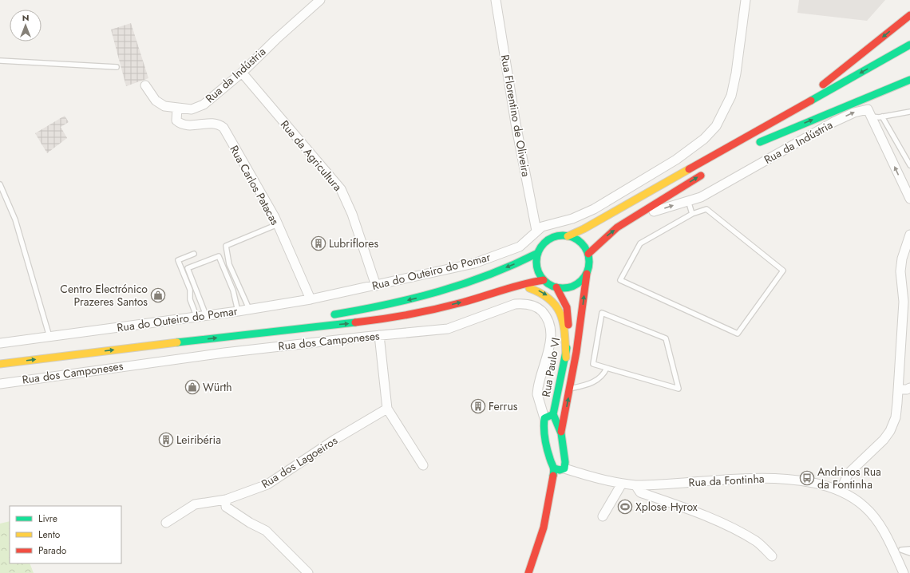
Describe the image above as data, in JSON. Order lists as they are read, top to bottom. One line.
{"streets":{"main road":["Rua Paulo VI"],"street":["Rua da Indústria","Rua Florentino de Oliveira","Rua da Agricultura","Rua Carlos Patacas","Rua do Outeiro do Pomar","Rua dos Camponeses","Rua dos Lagoeiros","Rua da Fontinha"]},"crossings":[["Rua da Indústria","Rua da Agricultura"],["Rua da Indústria","Rua Carlos Patacas"],["Rua Florentino de Oliveira","Rua do Outeiro do Pomar"],["Rua da Agricultura","Rua do Outeiro do Pomar"],["Rua Carlos Patacas","Rua do Outeiro do Pomar"],["Rua dos Camponeses","Rua Paulo VI"],["Rua Paulo VI","Rua da Fontinha"]],"one_way":["Rua da Indústria"],"places":{"building":["Lubriflores","Ferrus","Leiribéria"],"shop":["Centro Electrónico Prazeres Santos","Würth"],"bus stop":["Andrinos Rua da Fontinha"],"sports":["Xplose Hyrox"]},"legend":["Livre","Lento","Parado"],"north":"top"}
